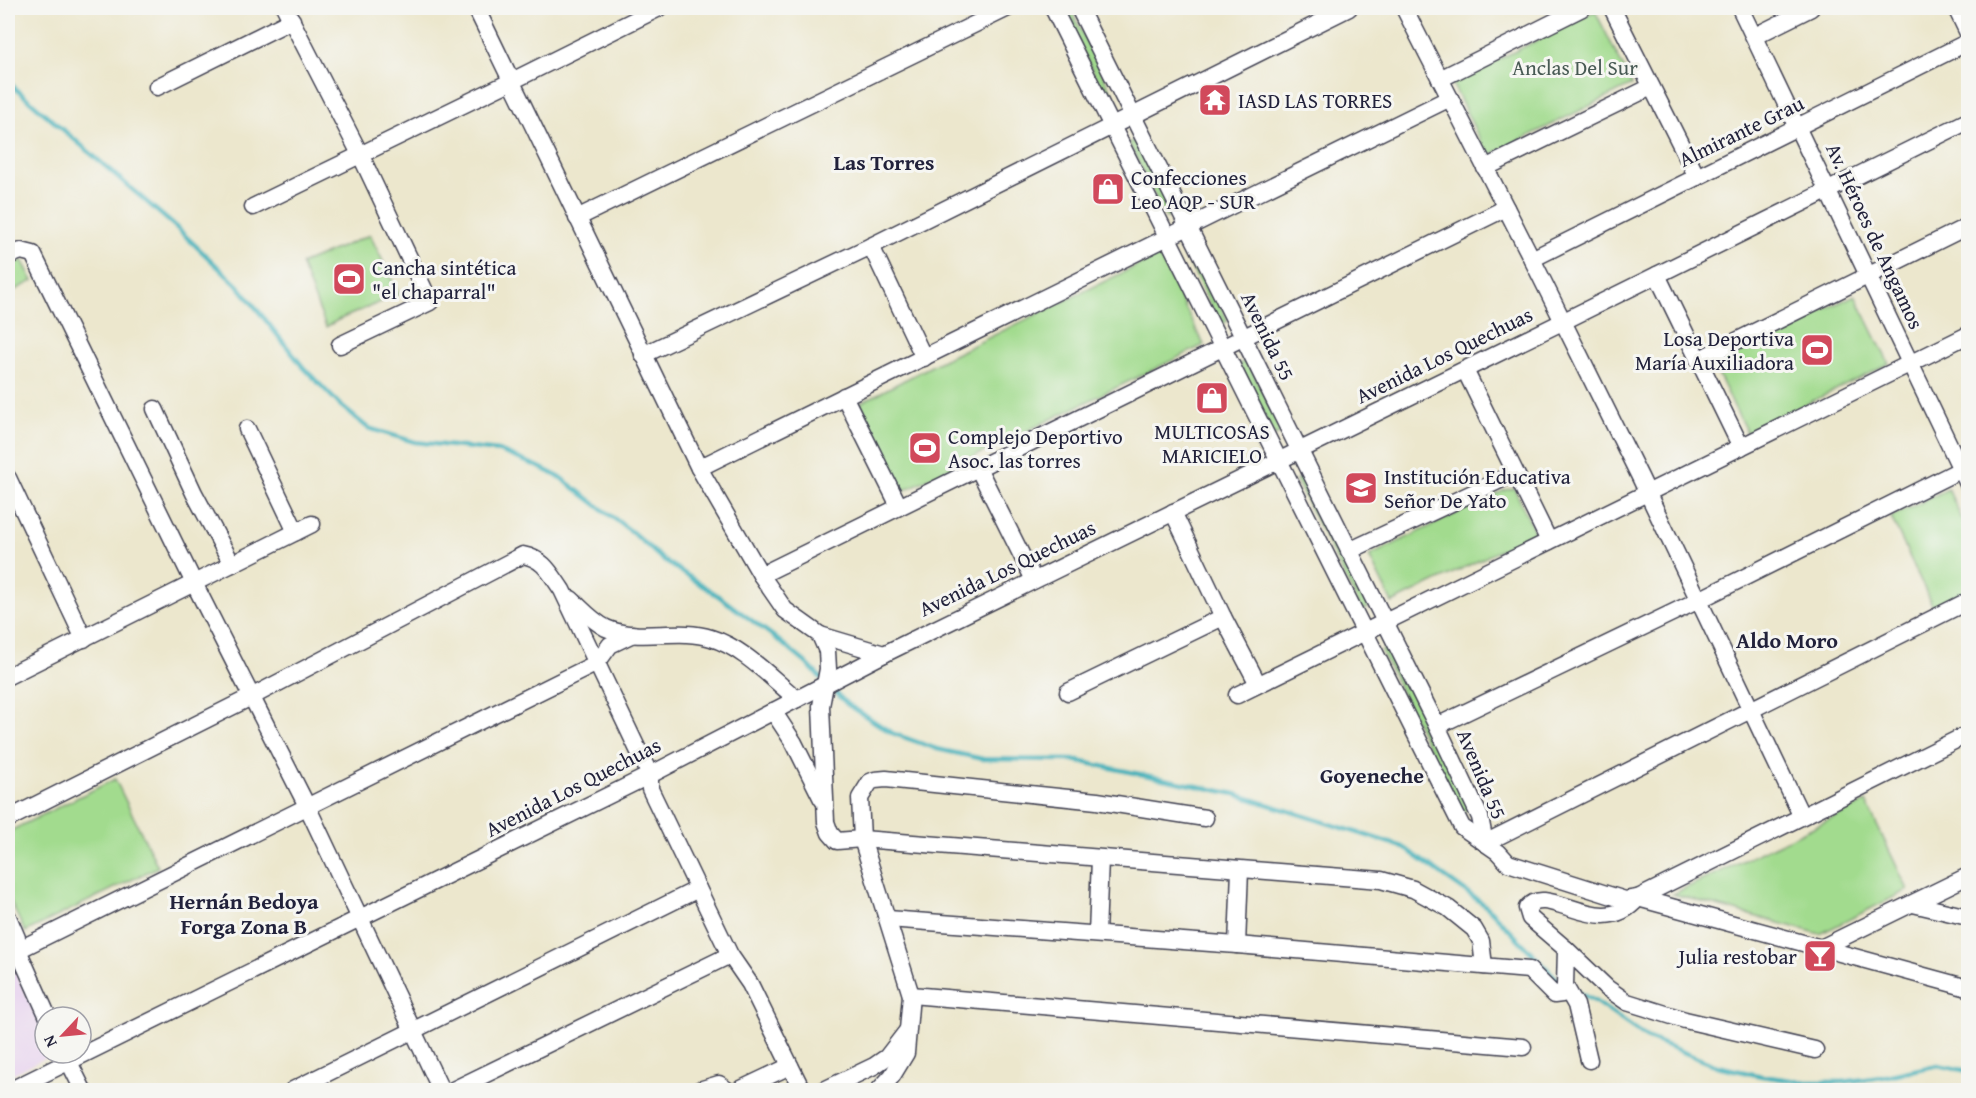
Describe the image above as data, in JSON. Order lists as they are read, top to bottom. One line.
{"streets":{"street":["Almirante Grau","Av. Héroes de Angamos","Avenida 55","Avenida Los Quechuas"]},"crossings":[["Almirante Grau","Av. Héroes de Angamos"],["Av. Héroes de Angamos","Avenida Los Quechuas"],["Avenida 55","Avenida Los Quechuas"]],"districts":["Las Torres","Aldo Moro","Goyeneche","Hernán Bedoya Forga Zona B"],"parks":["Anclas Del Sur"],"places":{"temple":["IASD LAS TORRES"],"shop":["Confecciones Leo AQP - SUR","MULTICOSAS MARICIELO"],"sports":["Cancha sintética \"el chaparral\"","Losa Deportiva María Auxiliadora","Complejo Deportivo Asoc. las torres"],"school or university":["Institución Educativa Señor De Yato"],"bar":["Julia restobar"]},"north":"bottom left"}
